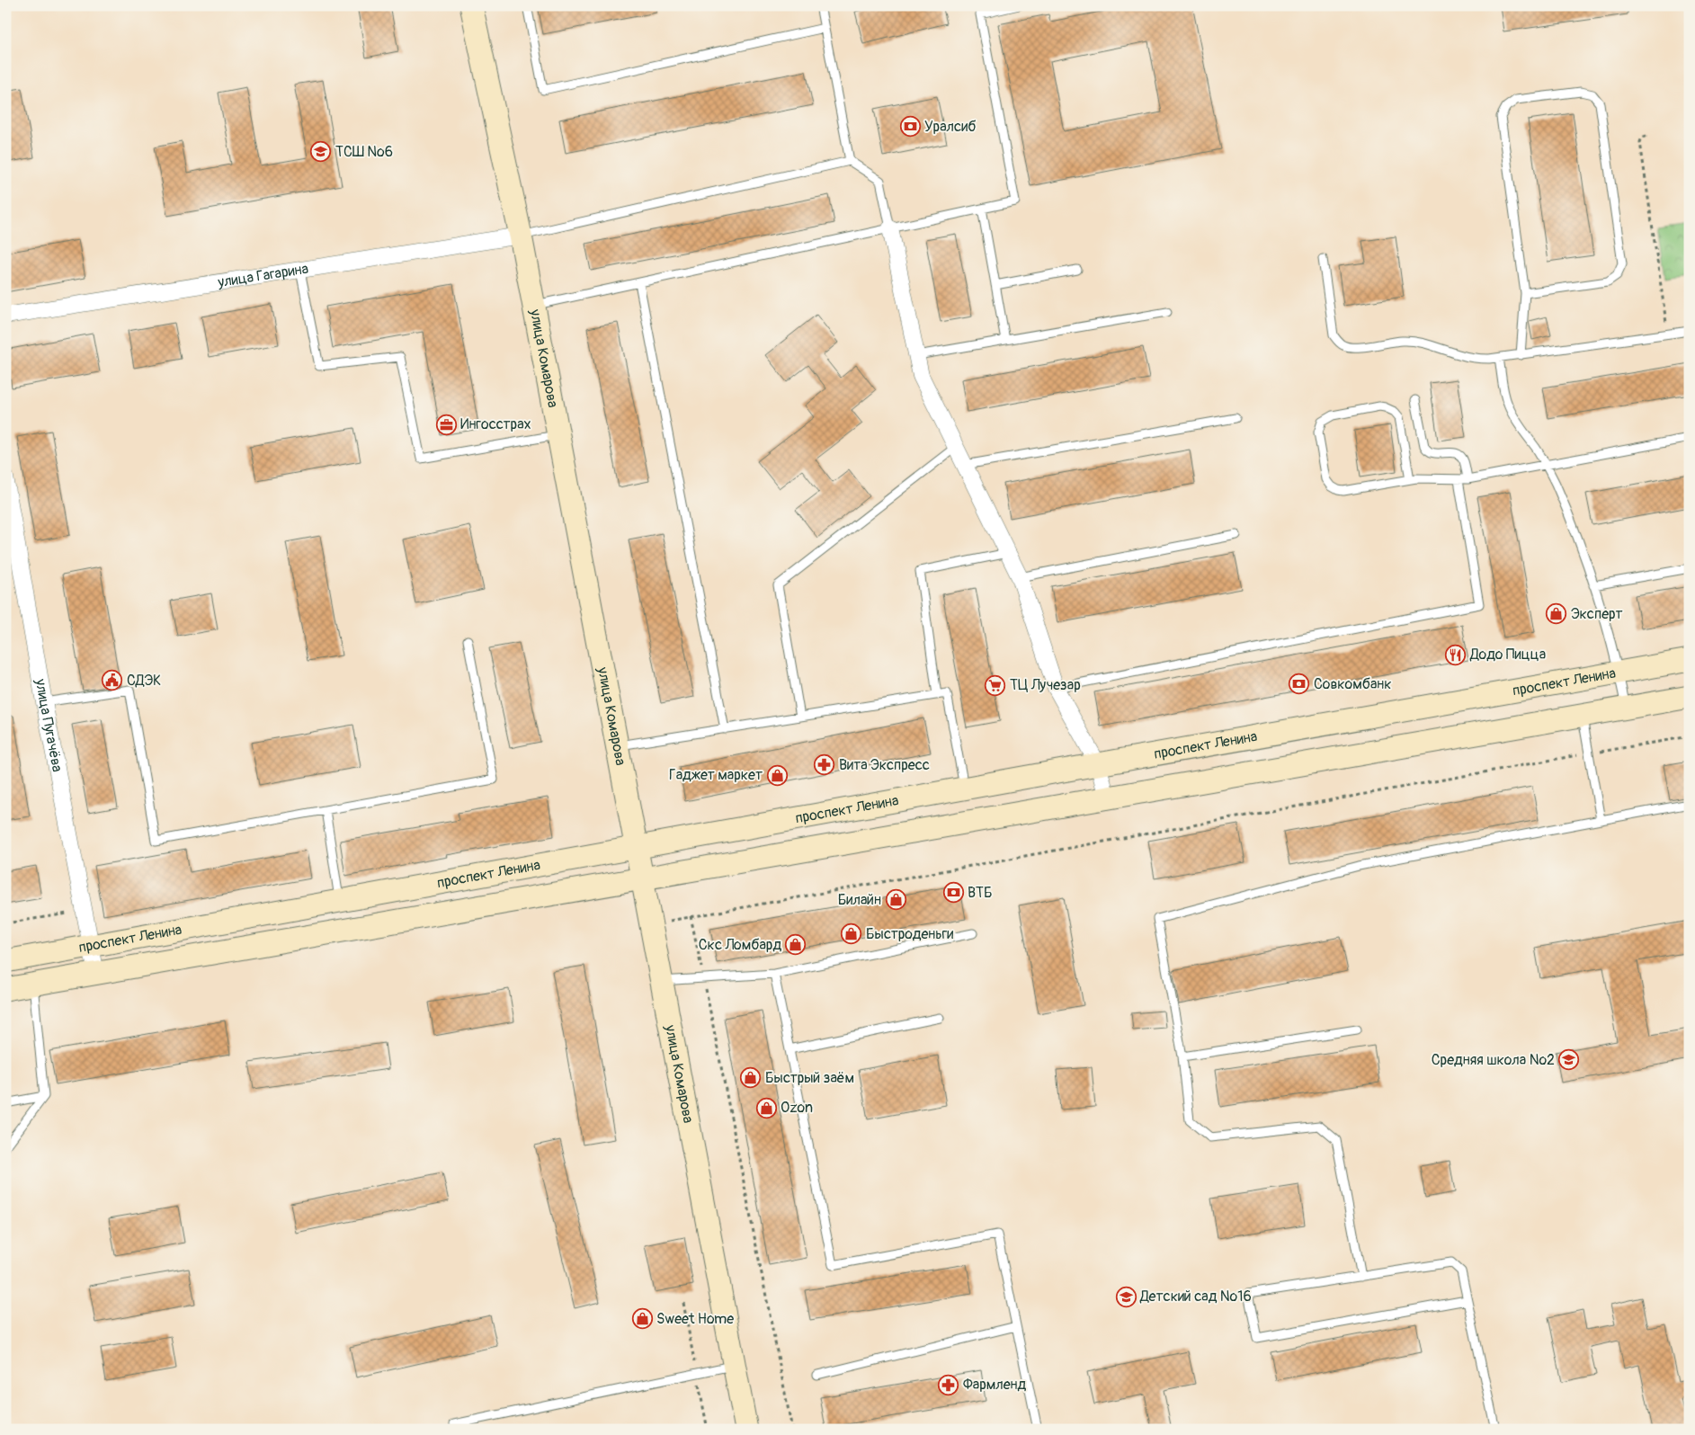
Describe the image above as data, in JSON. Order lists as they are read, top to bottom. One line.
{"streets":{"street":["улица Гагарина","улица Комарова","проспект Ленина","улица Пугачёва"]},"crossings":[["улица Гагарина","улица Комарова"],["улица Комарова","проспект Ленина"],["проспект Ленина","улица Пугачёва"]],"places":{"bank":["Уралсиб","Совкомбанк","ВТБ"],"school or university":["ТСШ №6","Средняя школа №2","Детский сад №16"],"office":["Ингосстрах"],"shop":["Эксперт","Гаджет маркет","Билайн","Быстроденьги","Скс Ломбард","Быстрый заём","Ozon","Sweet Home"],"restaurant":["Додо Пицца"],"public building":["СДЭК"],"supermarket":["ТЦ Лучезар"],"pharmacy":["Вита Экспресс","Фармленд"]}}
